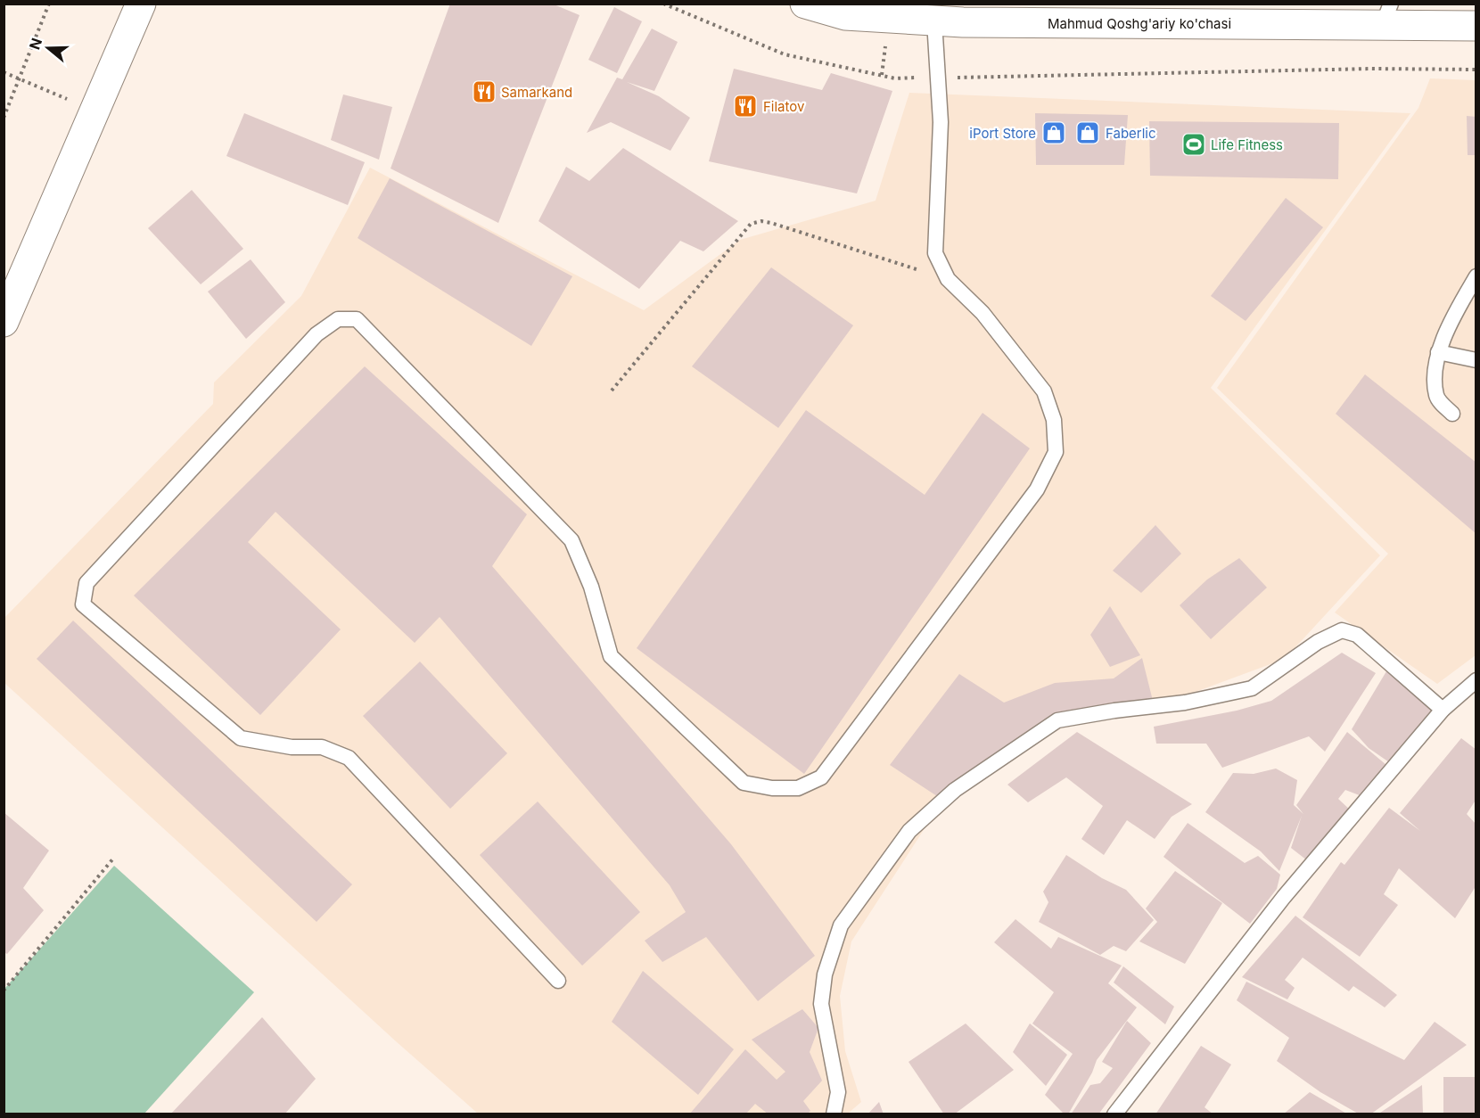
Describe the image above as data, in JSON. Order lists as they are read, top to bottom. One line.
{"streets":{"main road":["Mahmud Qoshg'ariy ko'chasi"]},"places":{"restaurant":["Samarkand","Filatov"],"shop":["iPort Store","Faberlic"],"sports":["Life Fitness"]},"north":"left"}
